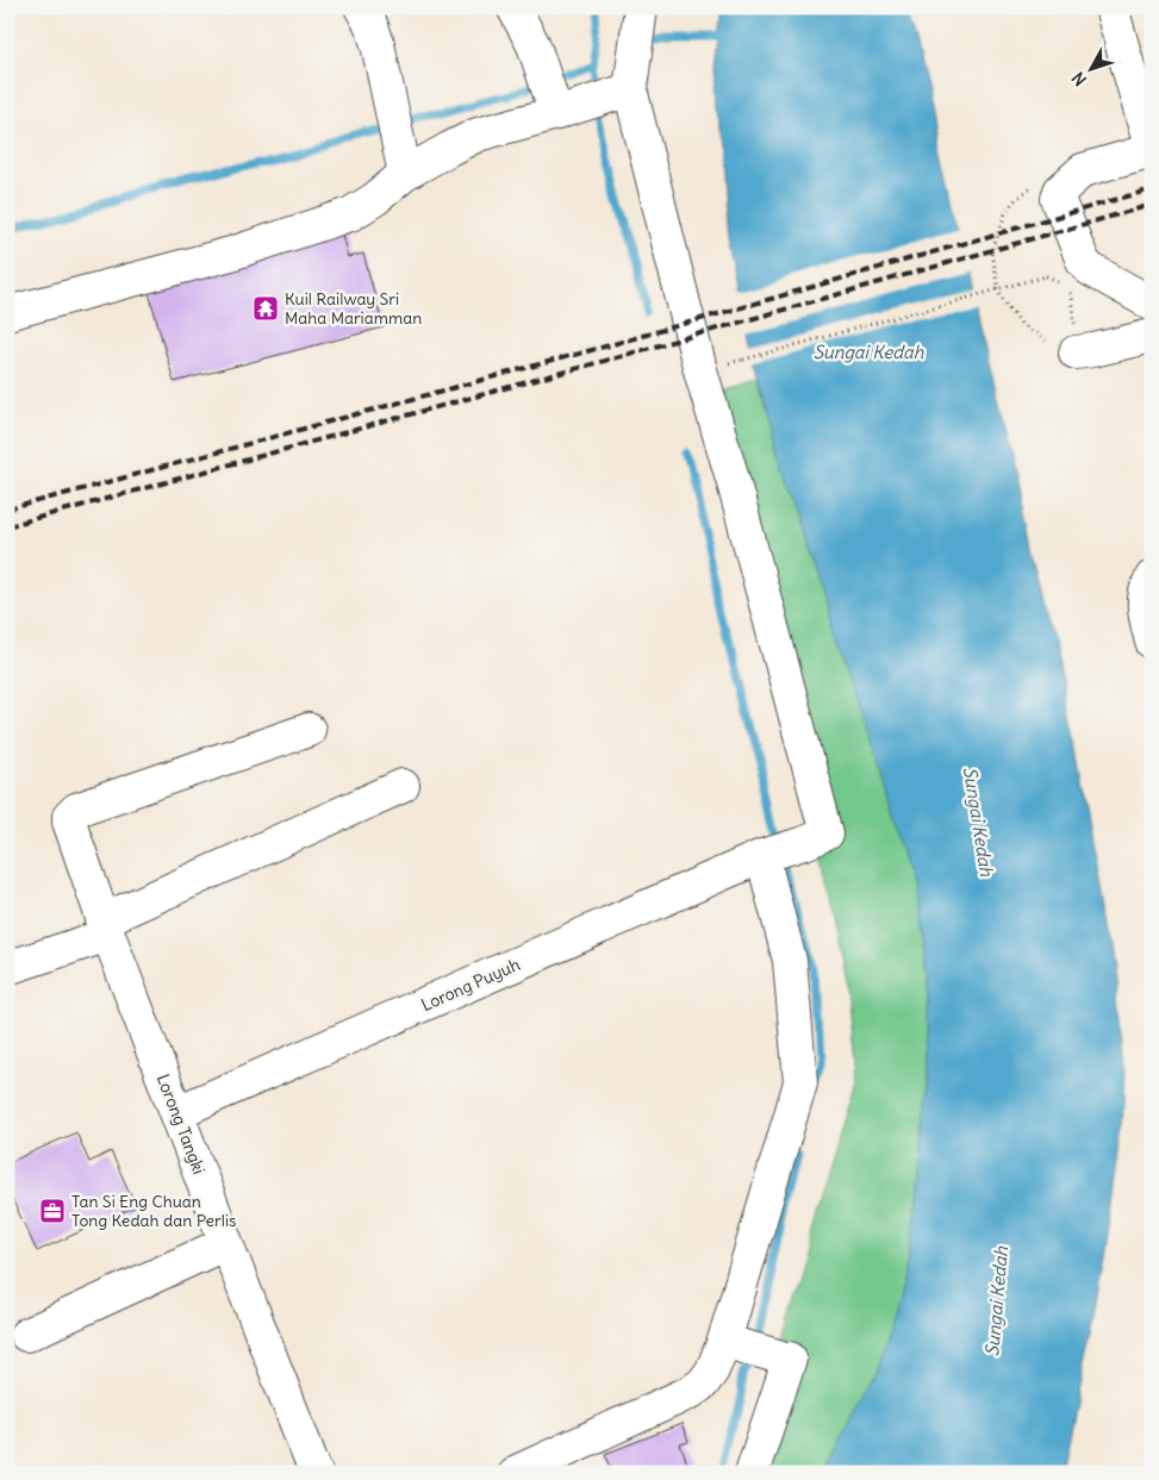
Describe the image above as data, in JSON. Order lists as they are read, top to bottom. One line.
{"streets":{"street":["Lorong Puyuh","Lorong Tangki"]},"crossings":[["Lorong Puyuh","Lorong Tangki"]],"water":["Sungai Kedah"],"places":{"temple":["Kuil Railway Sri Maha Mariamman"],"office":["Tan Si Eng Chuan Tong Kedah dan Perlis"]},"north":"bottom left"}
